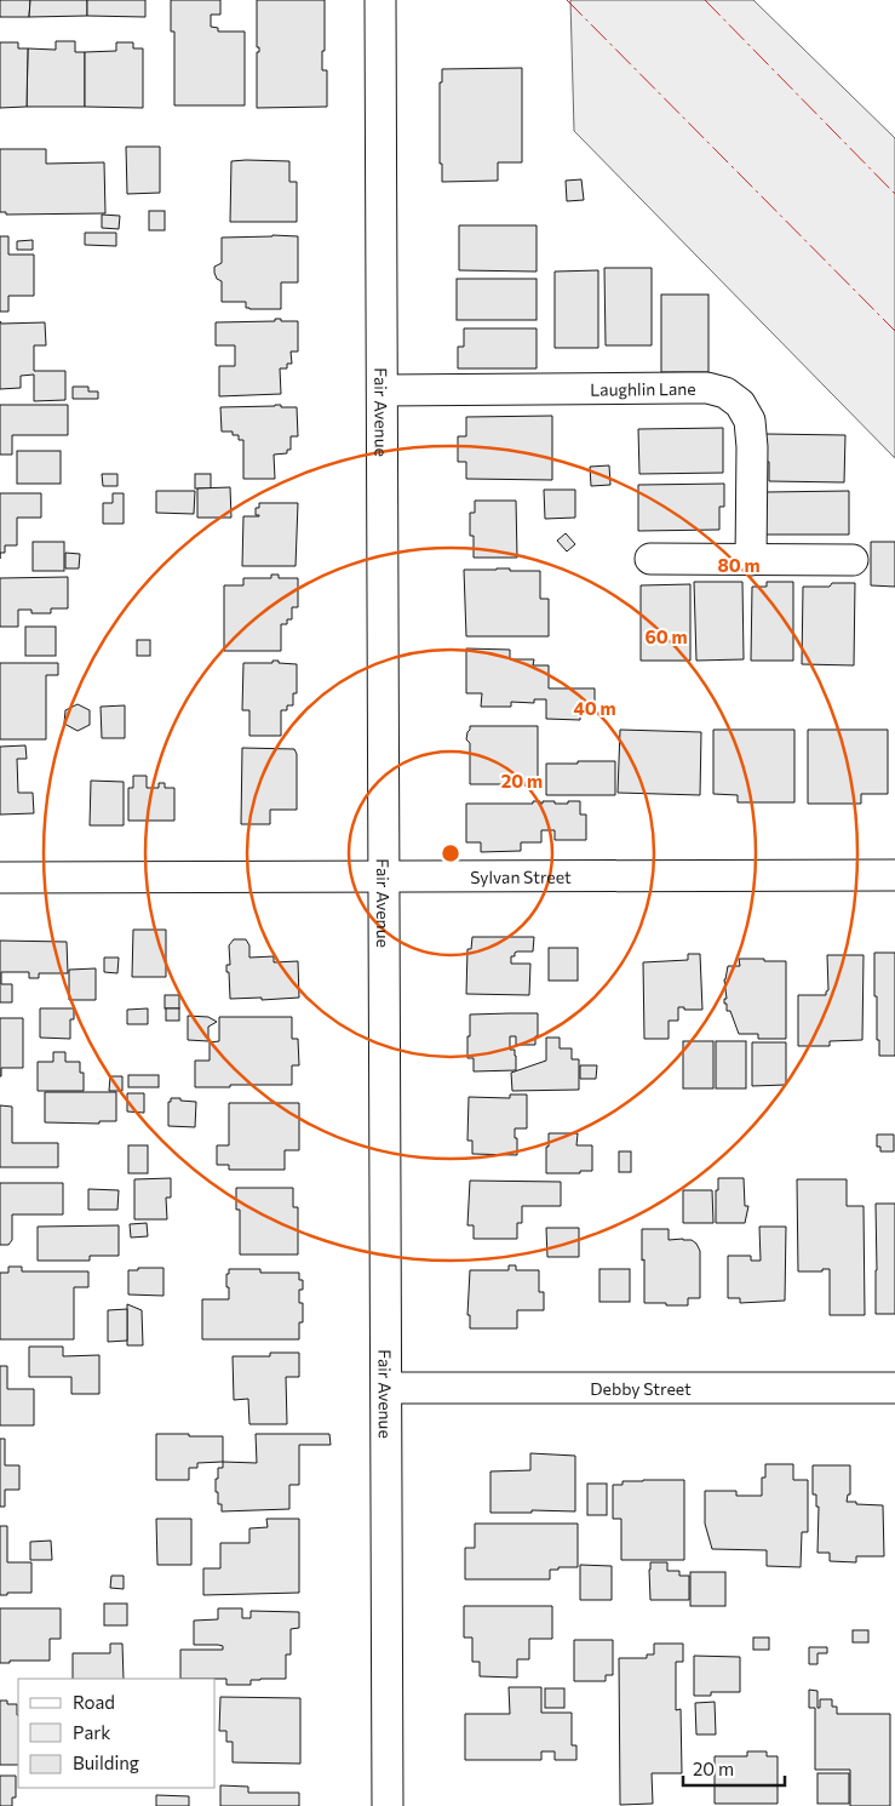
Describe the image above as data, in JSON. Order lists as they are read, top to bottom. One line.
{"streets":{"street":["Laughlin Lane","Fair Avenue","Sylvan Street","Debby Street"]},"crossings":[["Laughlin Lane","Fair Avenue"],["Fair Avenue","Sylvan Street"],["Fair Avenue","Debby Street"]],"legend":["Road","Park","Building"],"scale_bar":"20 m","rings":["80 m","60 m","40 m","20 m"]}
